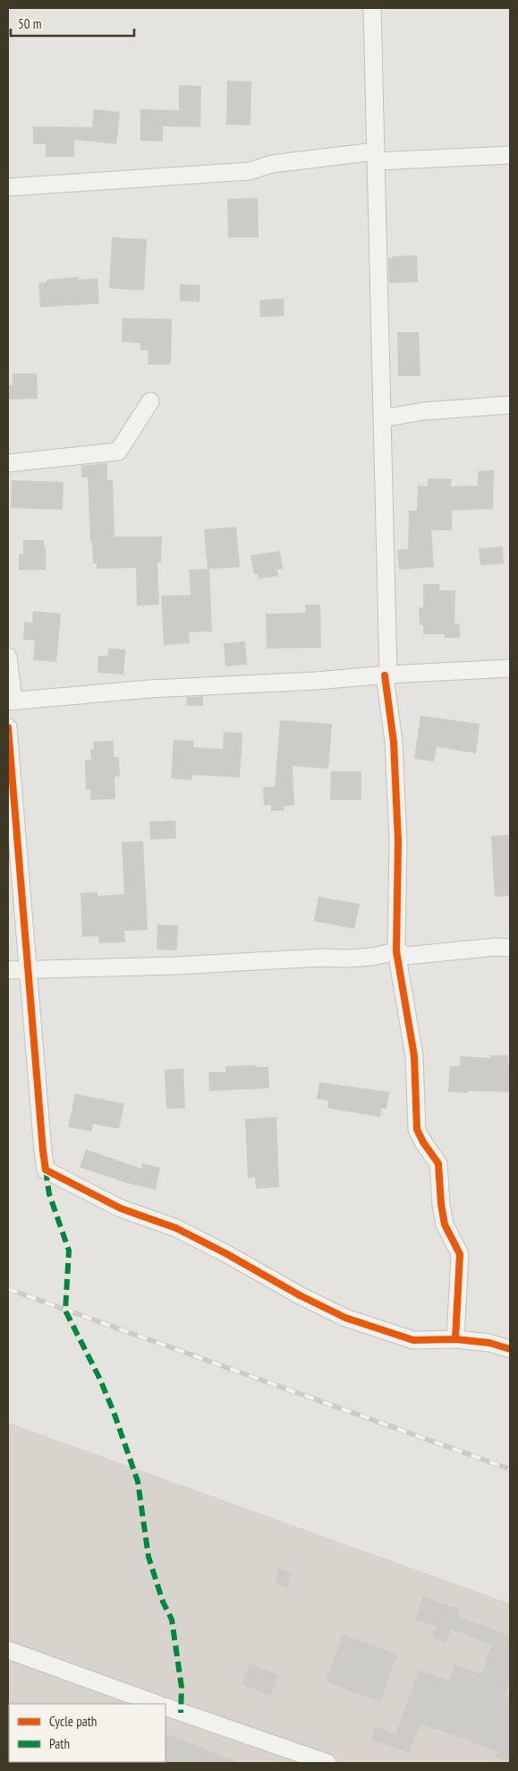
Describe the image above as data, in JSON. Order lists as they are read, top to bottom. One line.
{"legend":["Cycle path","Path"],"scale_bar":"50 m"}
